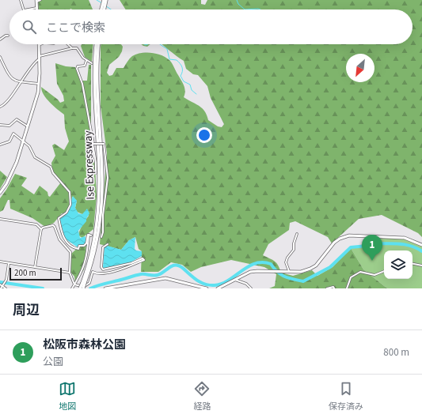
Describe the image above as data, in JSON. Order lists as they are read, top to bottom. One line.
{"streets":{"highway":["Ise Expressway"]},"scale_bar":"200 m","north":"bottom left","page":{"search":"ここで検索","pins":"1","scale":"200 m","heading":"周辺","list":[{"mark":"1","name":"松阪市森林公園","note":"公園","value":"800 m"}],"nav":["地図","経路","保存済み"]}}
